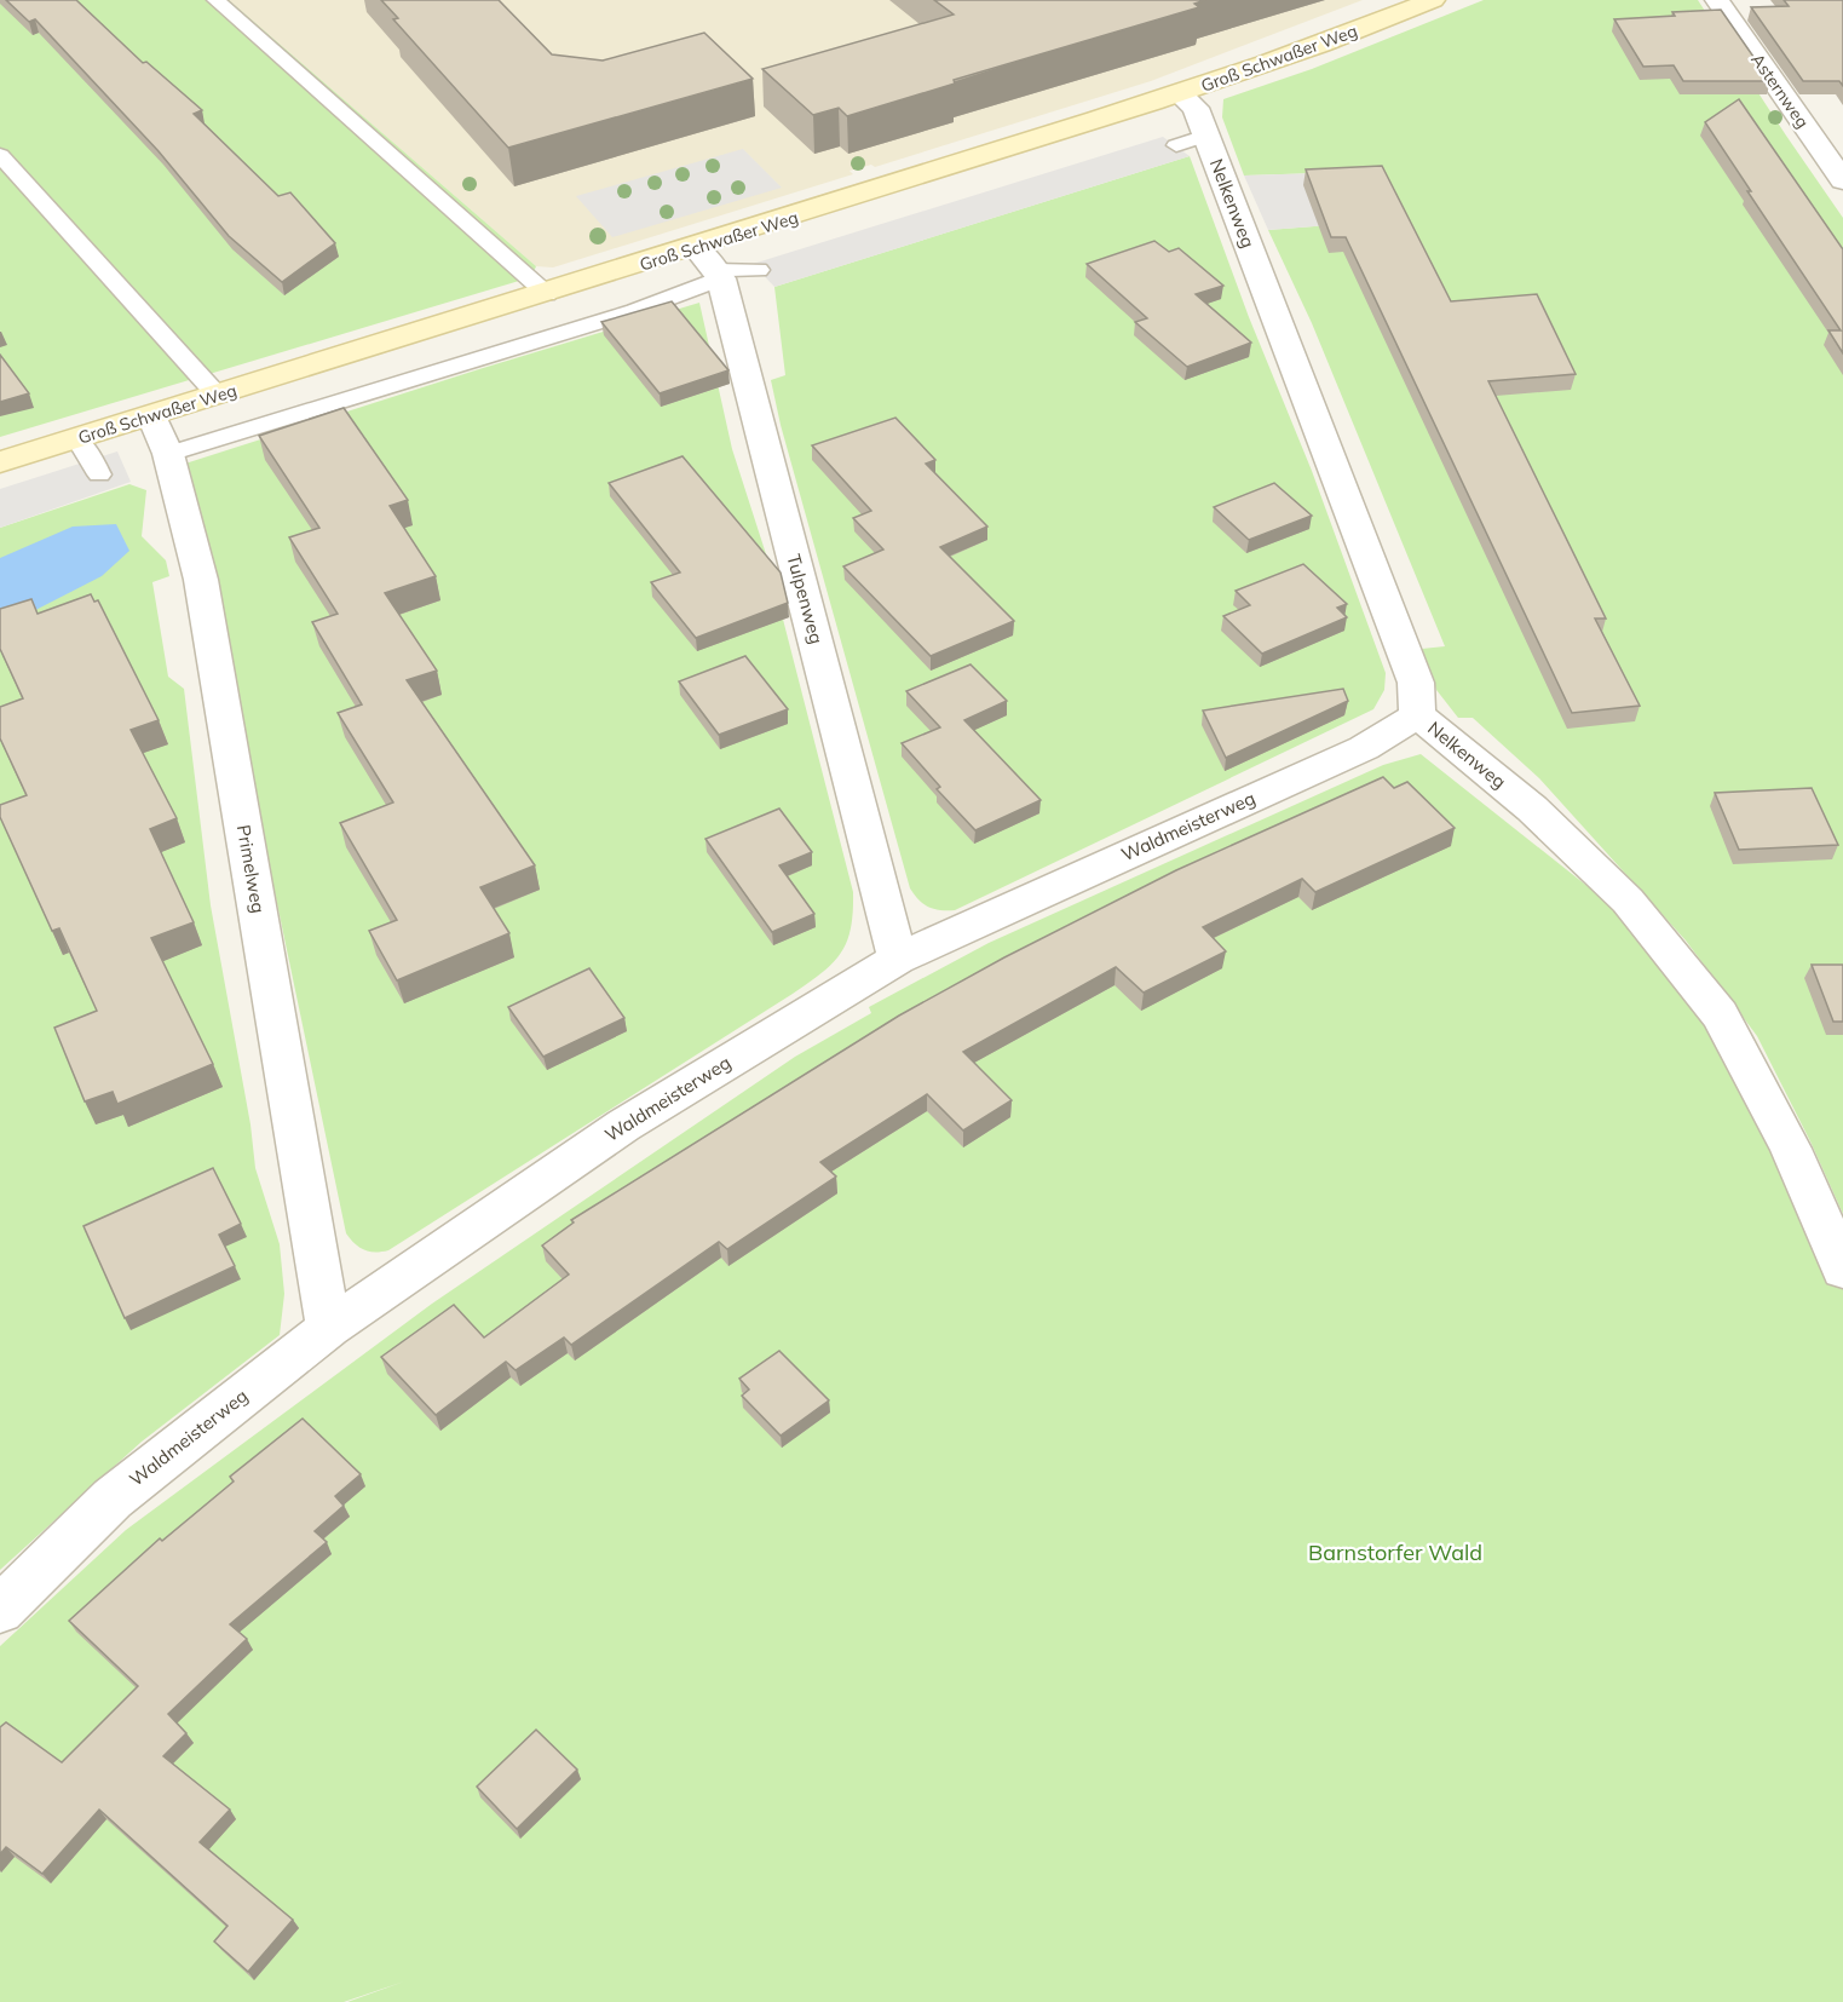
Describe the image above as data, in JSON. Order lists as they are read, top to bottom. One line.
{"streets":{"street":["Groß Schwaßer Weg","Asternweg","Nelkenweg","Tulpenweg","Waldmeisterweg","Primelweg"]},"crossings":[["Groß Schwaßer Weg","Nelkenweg"],["Groß Schwaßer Weg","Tulpenweg"],["Groß Schwaßer Weg","Primelweg"],["Nelkenweg","Waldmeisterweg"],["Tulpenweg","Waldmeisterweg"],["Waldmeisterweg","Primelweg"]],"parks":["Barnstorfer Wald"]}
